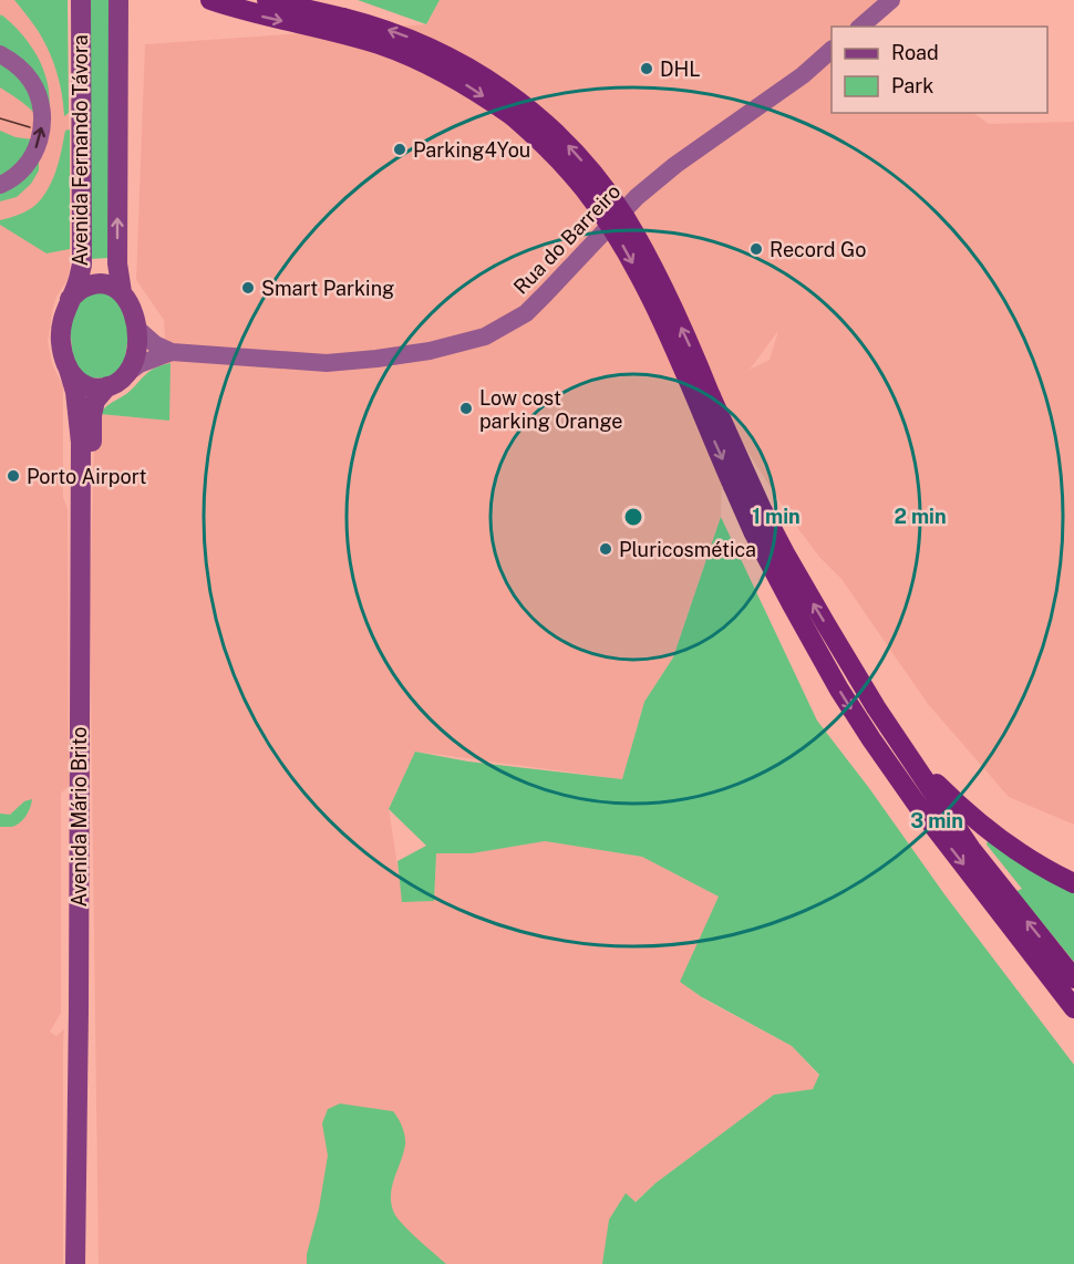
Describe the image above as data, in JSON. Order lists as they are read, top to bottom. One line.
{"streets":{"main road":["Avenida Fernando Távora","Rua do Barreiro","Avenida Mário Brito"]},"crossings":[["Avenida Fernando Távora","Rua do Barreiro"],["Avenida Fernando Távora","Avenida Mário Brito"],["Rua do Barreiro","Avenida Mário Brito"]],"places":["DHL","Parking4You","Record Go","Smart Parking","Low cost parking Orange","Porto Airport","Pluricosmética"],"legend":["Road","Park"],"rings":["1 min","2 min","3 min"]}
